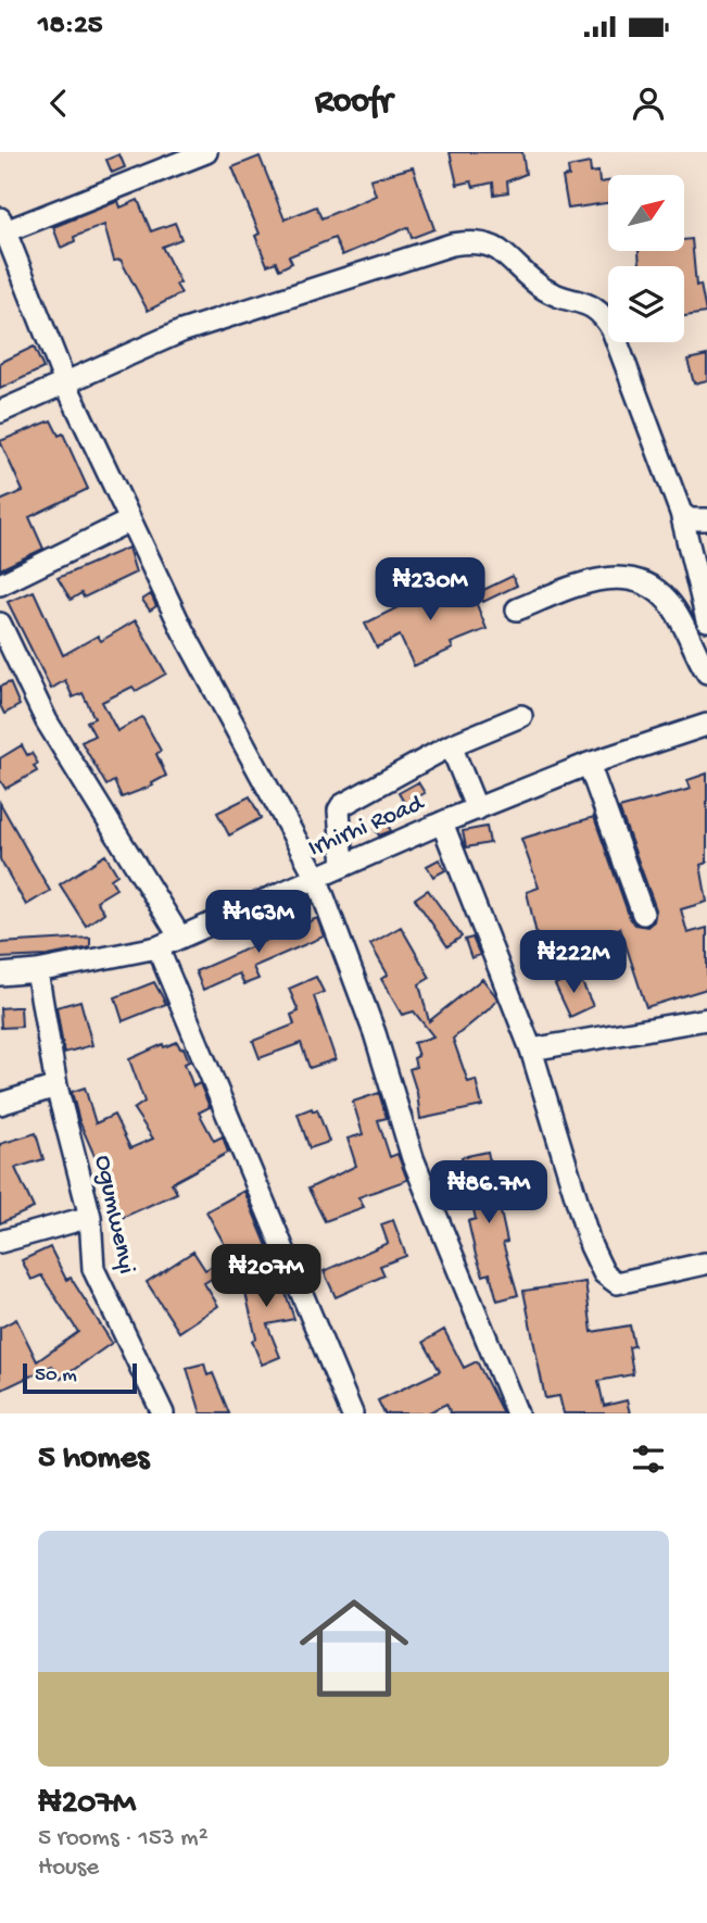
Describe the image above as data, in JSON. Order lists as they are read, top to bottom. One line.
{"streets":{"street":["Irhirhi Road","Ogumwenyi"]},"crossings":[["Irhirhi Road","Ogumwenyi"]],"scale_bar":"50 m","north":"top right","page":{"status":"18:25","header":"Roofr","price":["₦230M","₦163M","₦222M","₦86.7M","₦207M"],"scale":"50 m","heading":"5 homes","list":[{"name":"₦207M","note":"5 rooms · 153 m² · House"}]}}
